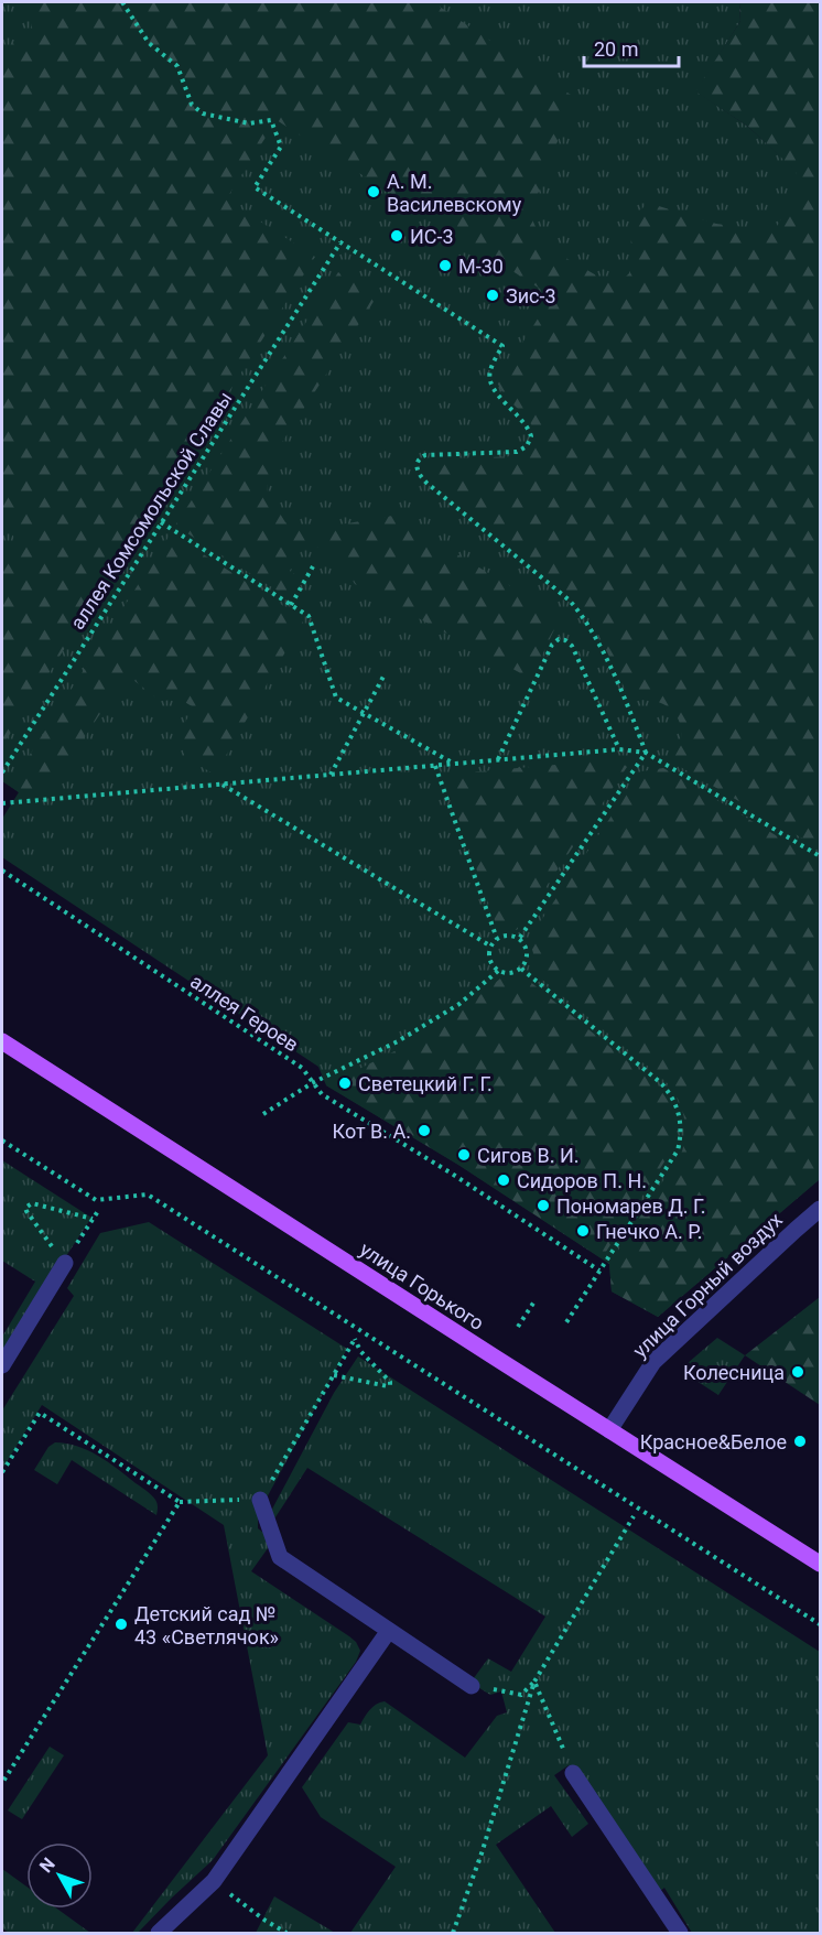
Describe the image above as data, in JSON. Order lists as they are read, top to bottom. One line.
{"streets":{"main road":["улица Горького"],"street":["улица Горный воздух"],"path":["аллея Комсомольской Славы","аллея Героев"]},"crossings":[["улица Горный воздух","улица Горького"]],"places":["А. М. Василевскому","ИС-3","М-30","Зис-3","Светецкий Г. Г.","Кот В. А.","Сигов В. И.","Сидоров П. Н.","Пономарев Д. Г.","Гнечко А. Р.","Колесница","Красное&Белое","Детский сад № 43 «Светлячок»"],"scale_bar":"20 m","north":"top left"}
